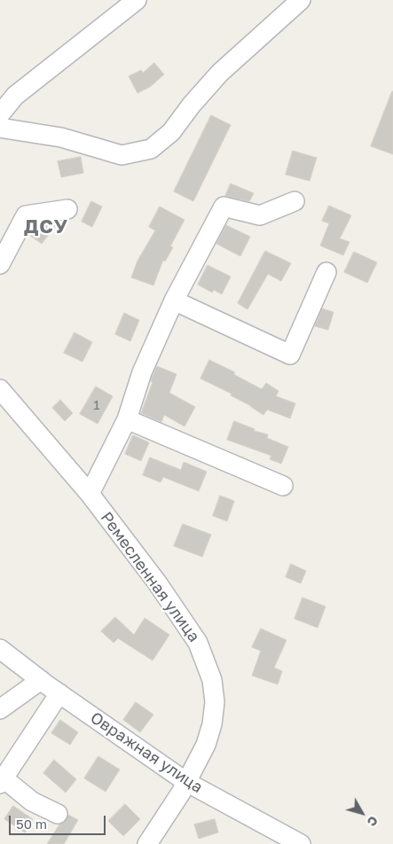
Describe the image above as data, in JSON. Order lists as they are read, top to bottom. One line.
{"streets":{"street":["Ремесленная улица","Овражная улица"]},"crossings":[["Ремесленная улица","Овражная улица"]],"districts":["ДСУ"],"house_numbers":["1"],"scale_bar":"50 m","north":"bottom right"}
